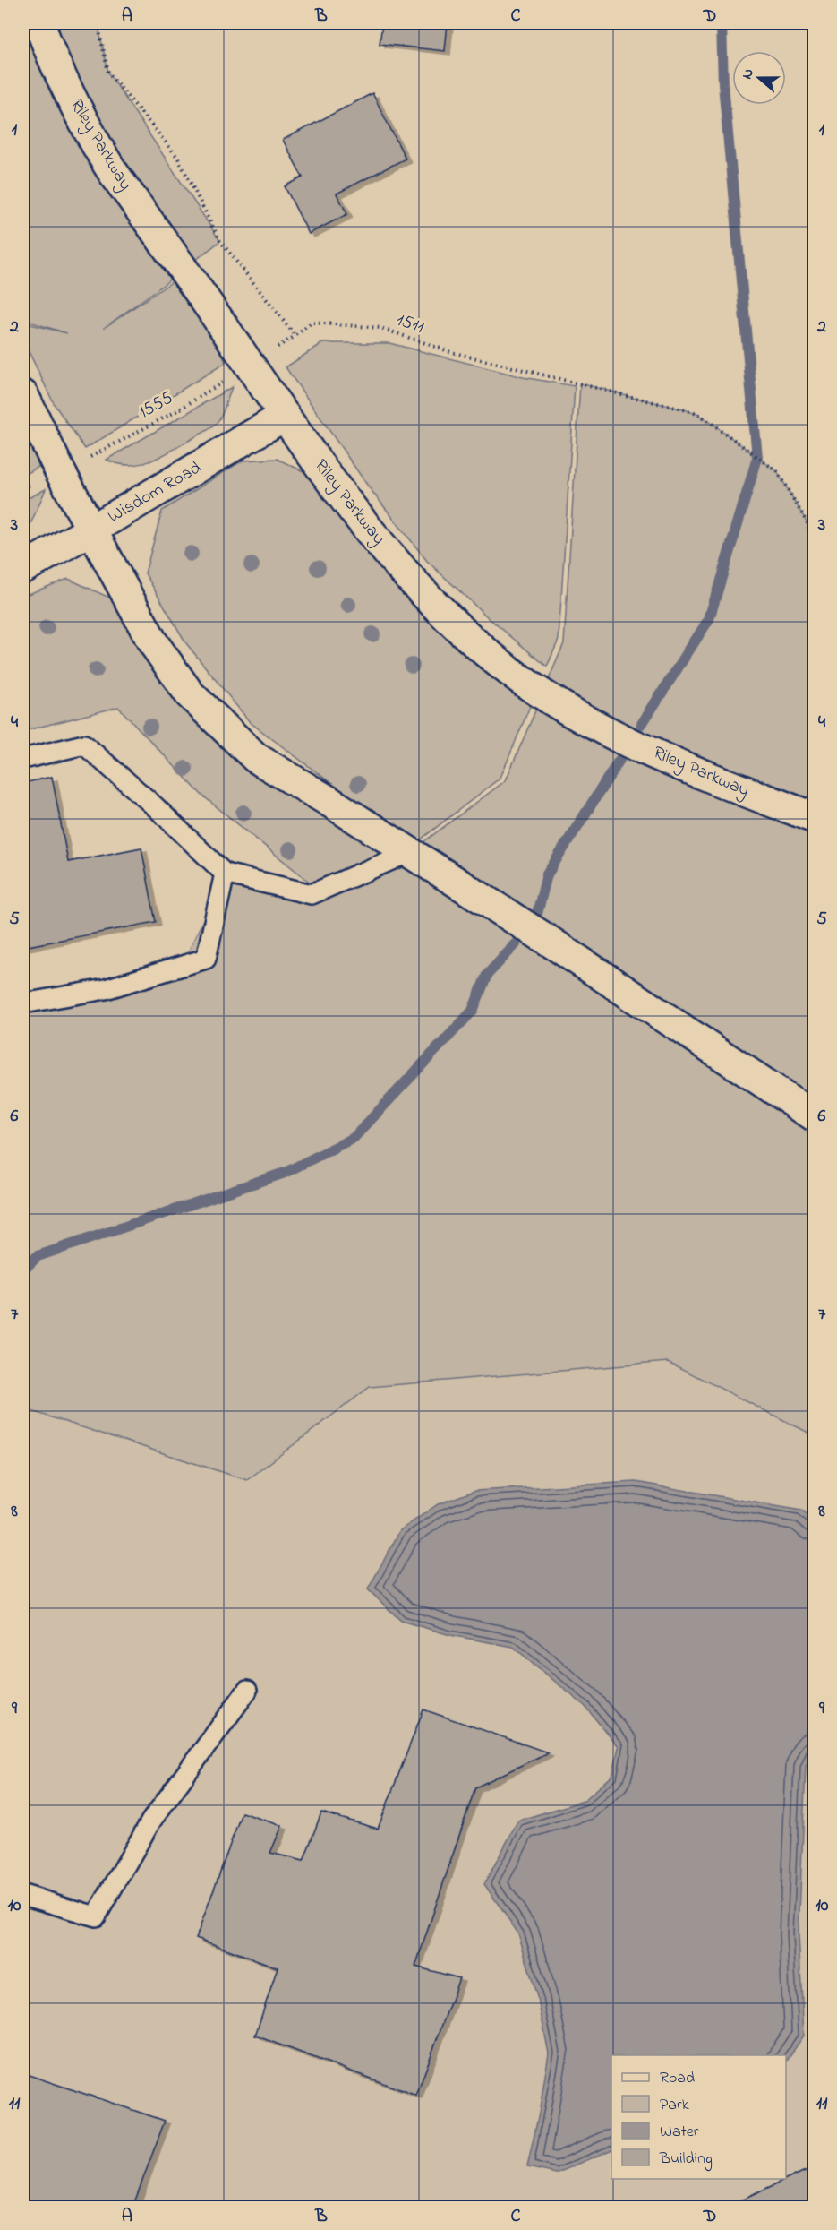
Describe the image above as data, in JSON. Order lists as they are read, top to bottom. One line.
{"streets":{"street":["Riley Parkway","Wisdom Road"],"path":["1511","1555"]},"crossings":[["Riley Parkway","1555"],["Riley Parkway","Wisdom Road"],["1511","1555"]],"legend":["Road","Park","Water","Building"],"north":"left","grid":{"columns":["A","B","C","D"],"rows":["1","2","3","4","5","6","7","8","9","10","11"]}}
